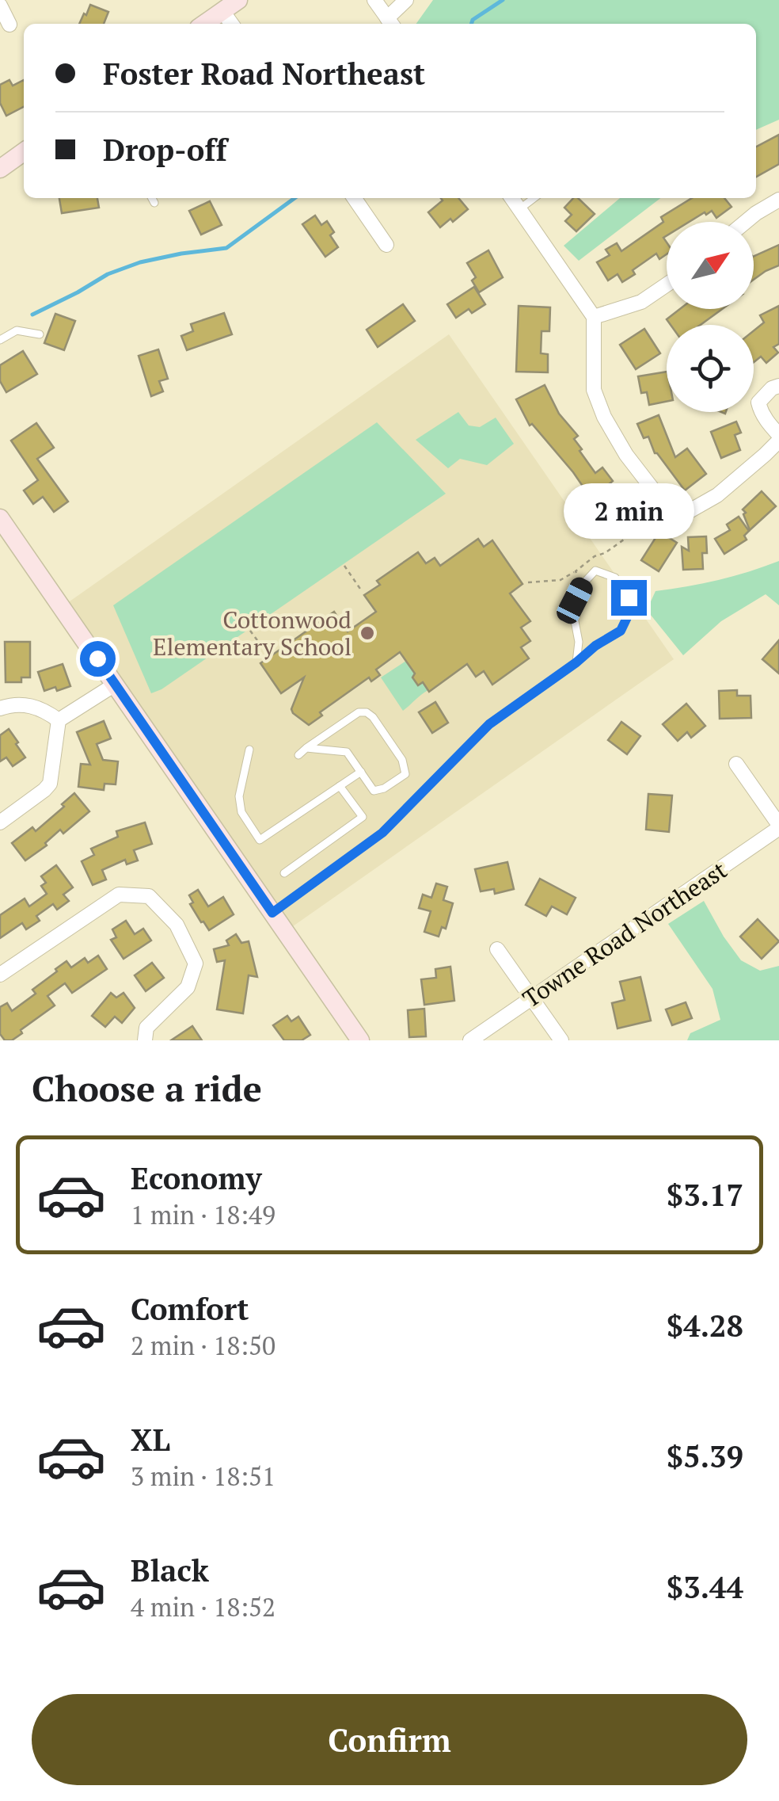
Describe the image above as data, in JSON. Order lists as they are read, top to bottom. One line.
{"streets":{"street":["Towne Road Northeast"]},"places":["Cottonwood Elementary School"],"north":"top right","page":{"banner":["Foster Road Northeast","Drop-off"],"bubble":"2 min","heading":"Choose a ride","list":[{"name":"Economy","note":"1 min · 18:49","value":"$3.17"},{"name":"Comfort","note":"2 min · 18:50","value":"$4.28"},{"name":"XL","note":"3 min · 18:51","value":"$5.39"},{"name":"Black","note":"4 min · 18:52","value":"$3.44"}],"buttons":"Confirm"}}
